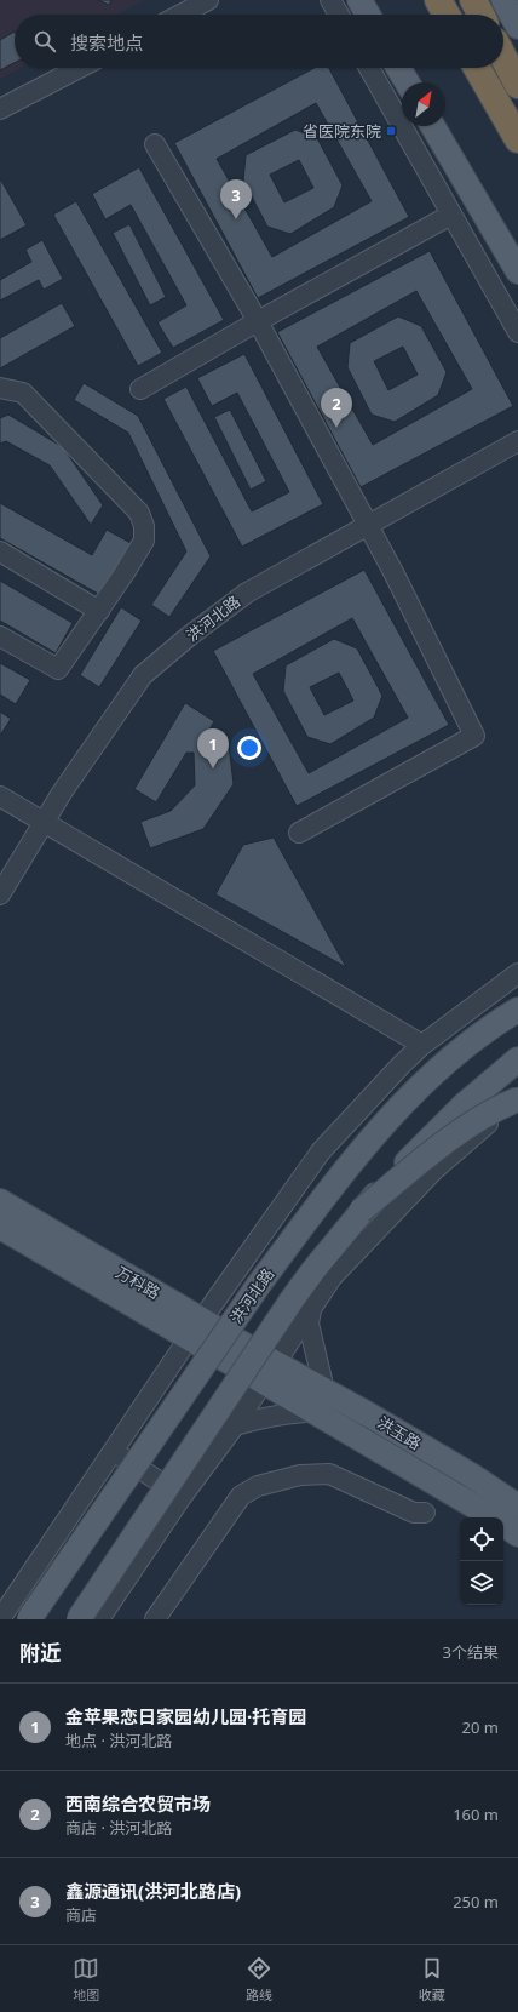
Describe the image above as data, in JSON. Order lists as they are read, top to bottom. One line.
{"streets":{"main road":["洪河北路","万科路","洪玉路"]},"crossings":[["万科路","洪玉路"]],"places":{"transit":["省医院东院"]},"north":"top right","page":{"search":"搜索地点","pins":["3","2","1"],"heading":["附近","3个结果"],"list":[{"mark":"1","name":"金苹果恋日家园幼儿园·托育园","note":"地点 · 洪河北路","value":"20 m"},{"mark":"2","name":"西南综合农贸市场","note":"商店 · 洪河北路","value":"160 m"},{"mark":"3","name":"鑫源通讯(洪河北路店)","note":"商店","value":"250 m"}],"nav":["地图","路线","收藏"]}}
